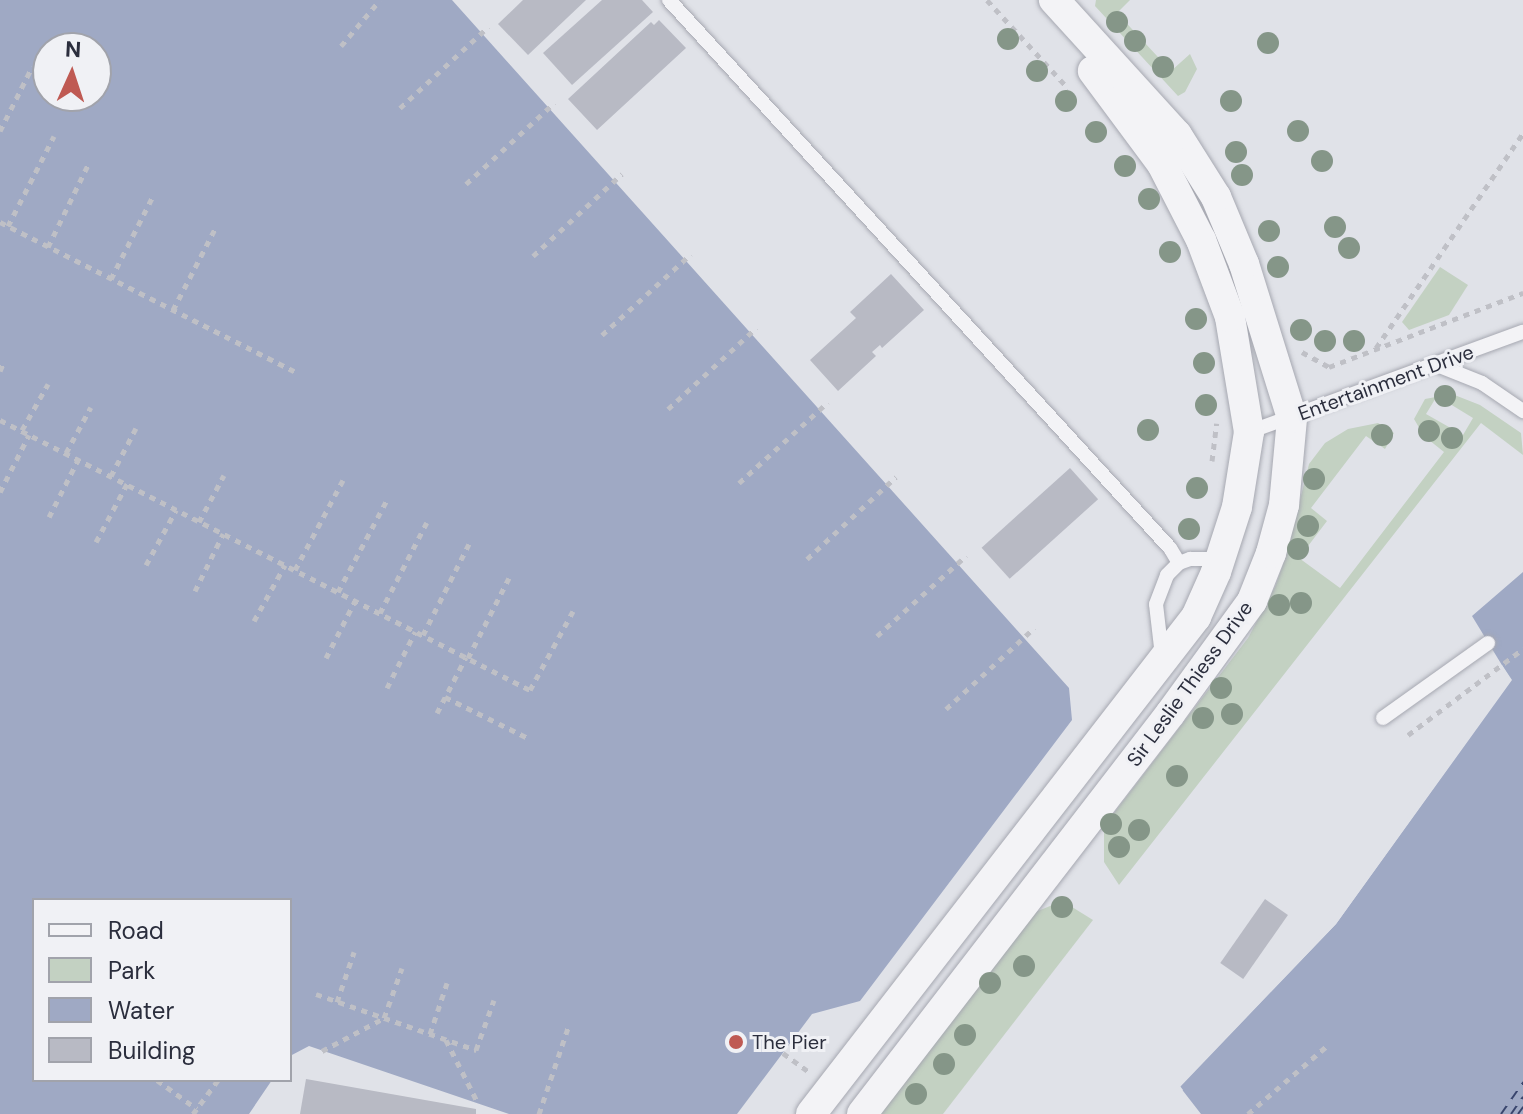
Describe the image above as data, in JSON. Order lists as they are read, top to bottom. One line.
{"streets":{"street":["Sir Leslie Thiess Drive"],"lane":["Entertainment Drive"]},"crossings":[["Entertainment Drive","Sir Leslie Thiess Drive"]],"places":["The Pier"],"legend":["Road","Park","Water","Building"],"north":"top"}
